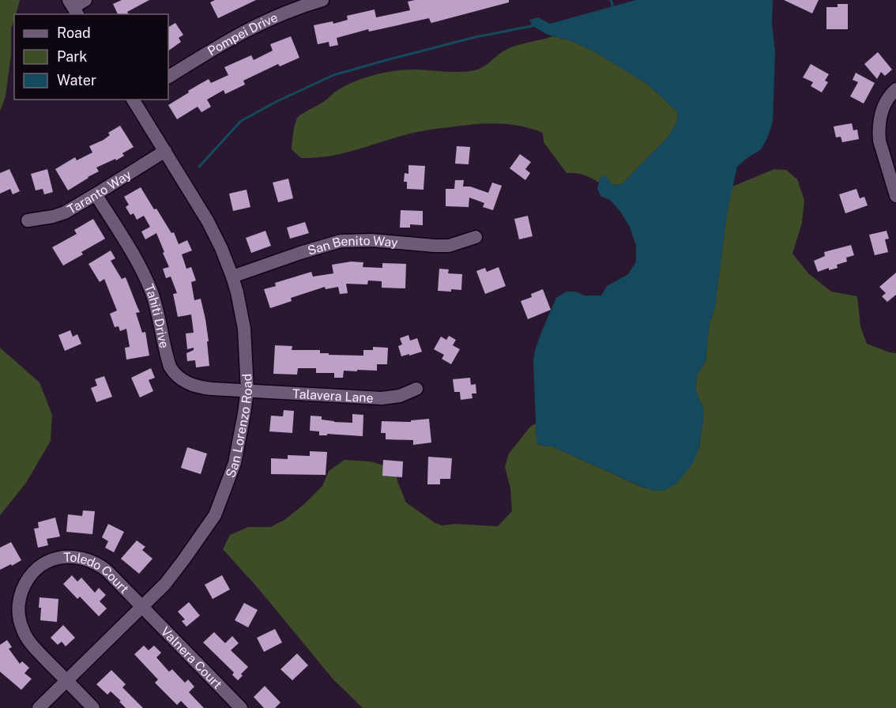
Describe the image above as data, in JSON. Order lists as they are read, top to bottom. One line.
{"streets":{"street":["Pompei Drive","Taranto Way","San Benito Way","Tahiti Drive","Talavera Lane","San Lorenzo Road","Toledo Court","Valnera Court"]},"crossings":[["Taranto Way","Tahiti Drive"],["Taranto Way","San Lorenzo Road"],["San Benito Way","San Lorenzo Road"],["Tahiti Drive","Talavera Lane"],["Tahiti Drive","San Lorenzo Road"],["Talavera Lane","San Lorenzo Road"],["San Lorenzo Road","Toledo Court"],["San Lorenzo Road","Valnera Court"],["Toledo Court","Valnera Court"]],"legend":["Road","Park","Water"]}
